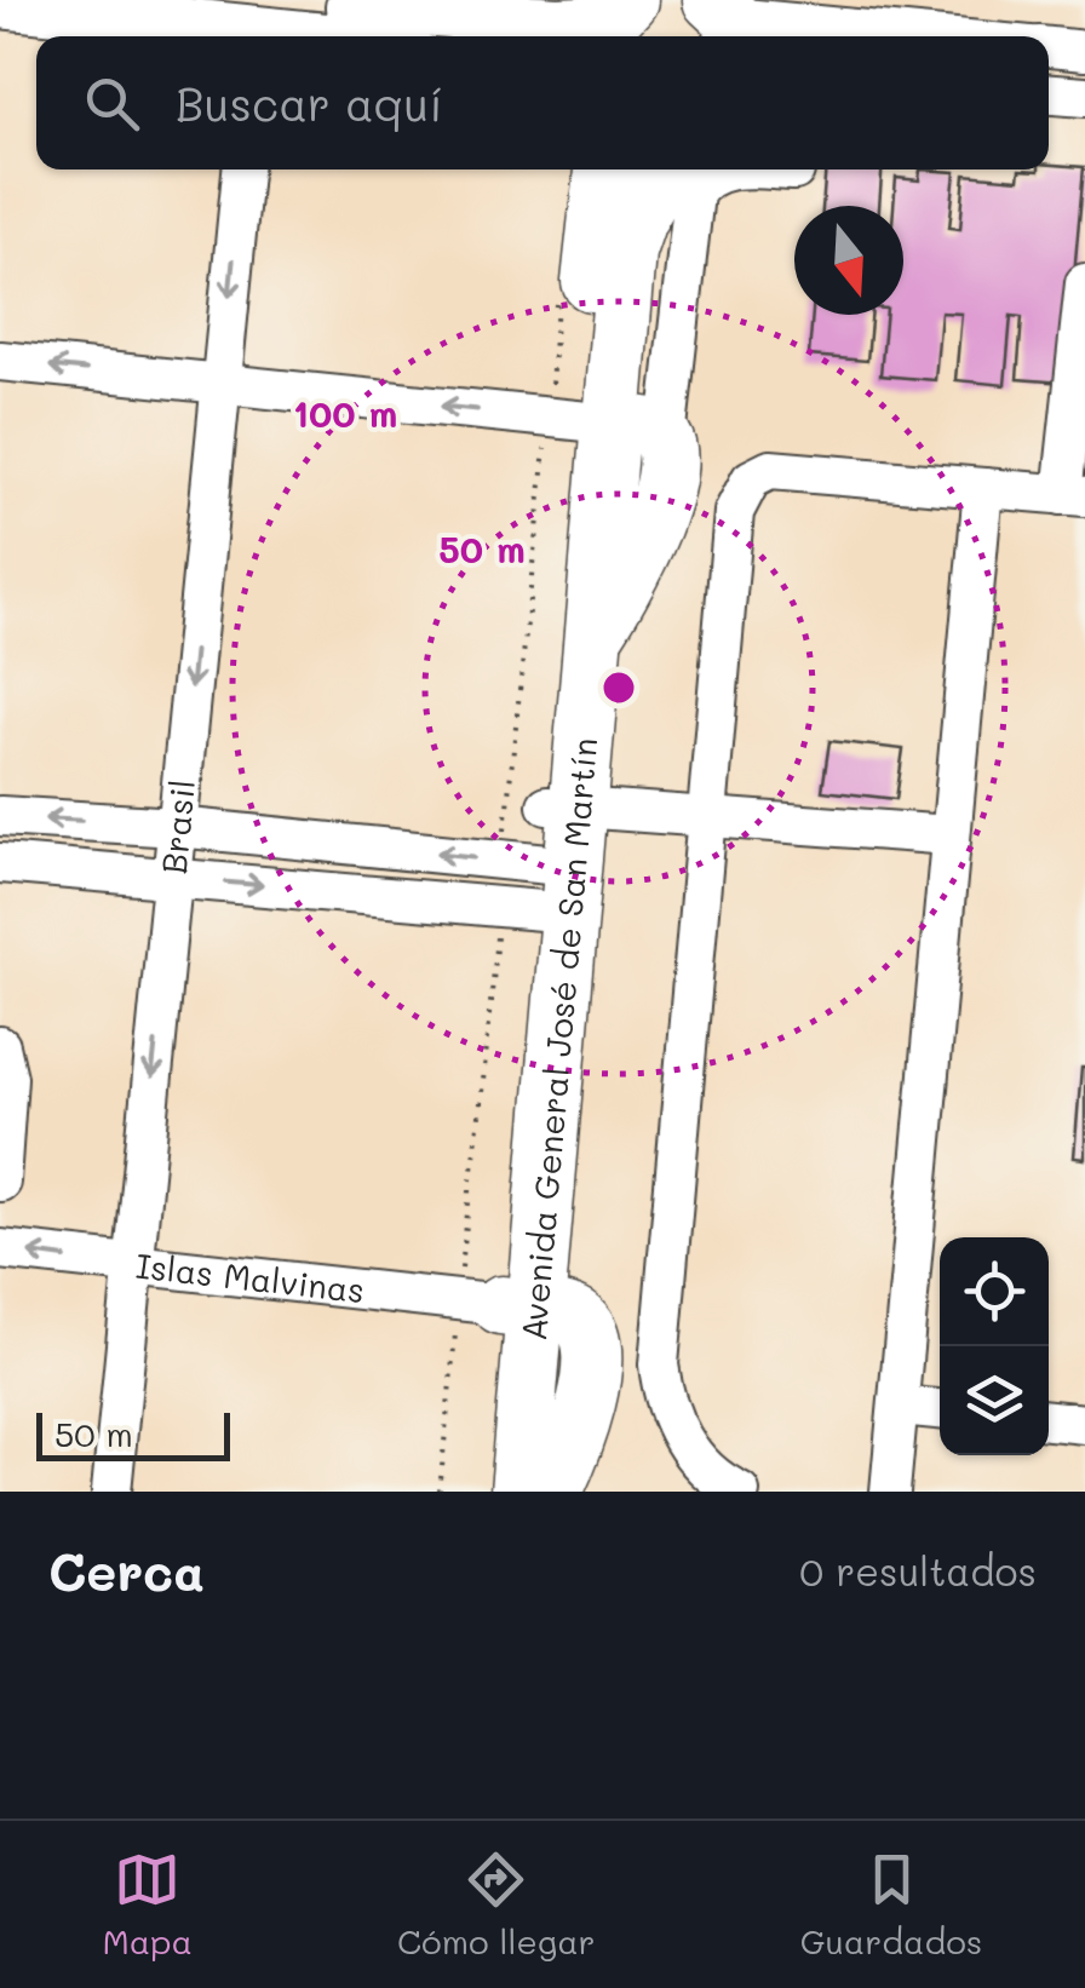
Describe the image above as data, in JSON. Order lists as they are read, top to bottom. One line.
{"streets":{"highway":["Avenida General José de San Martín"],"street":["Brasil","Islas Malvinas"]},"crossings":[["Brasil","Islas Malvinas"],["Avenida General José de San Martín","Islas Malvinas"]],"one_way":["Brasil"],"scale_bar":"50 m","north":"bottom","page":{"search":"Buscar aquí","scale":"50 m","heading":["Cerca","0 resultados"],"nav":["Mapa","Cómo llegar","Guardados"]},"rings":["100 m","50 m"]}
